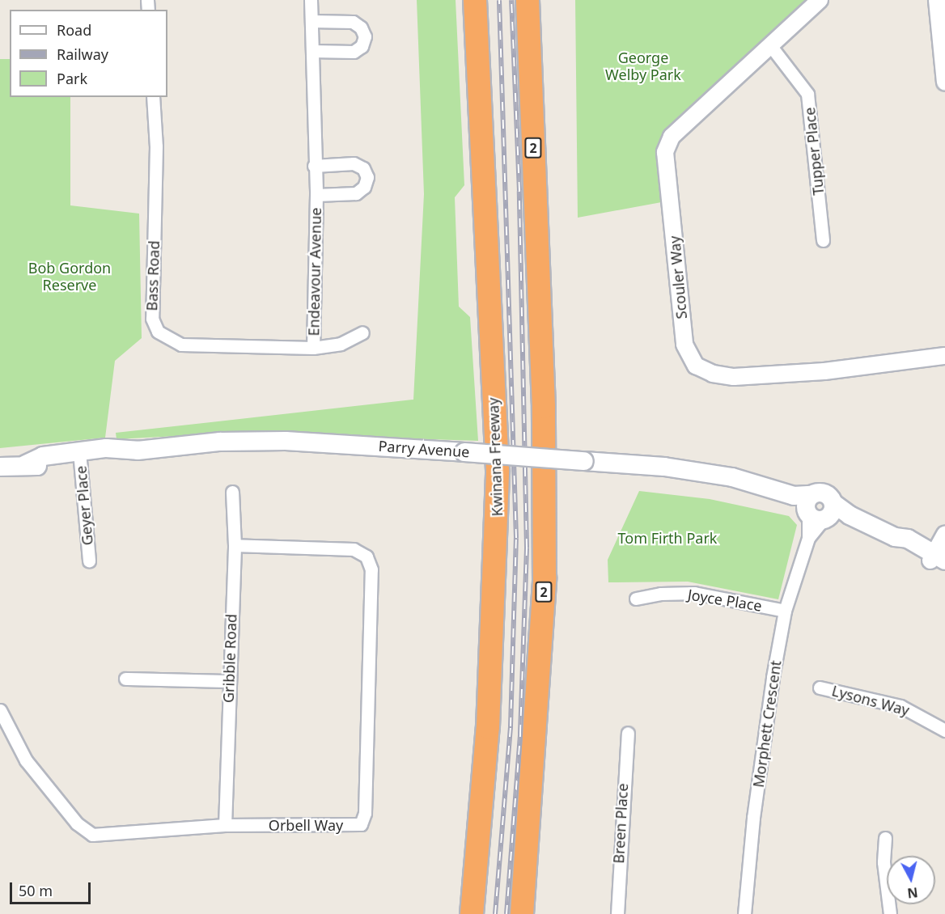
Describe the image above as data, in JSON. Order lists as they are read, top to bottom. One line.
{"streets":{"highway":["2","Kwinana Freeway"],"main road":["Parry Avenue"],"street":["Tupper Place","Endeavour Avenue","Bass Road","Scouler Way","Geyer Place","Joyce Place","Gribble Road","Lysons Way","Morphett Crescent","Breen Place","Orbell Way"]},"crossings":[["Tupper Place","Scouler Way"],["Endeavour Avenue","Bass Road"],["Parry Avenue","Geyer Place"],["Parry Avenue","Morphett Crescent"],["Joyce Place","Morphett Crescent"],["Gribble Road","Orbell Way"]],"parks":["George Welby Park","Bob Gordon Reserve","Tom Firth Park"],"legend":["Road","Railway","Park"],"scale_bar":"50 m","north":"bottom"}
